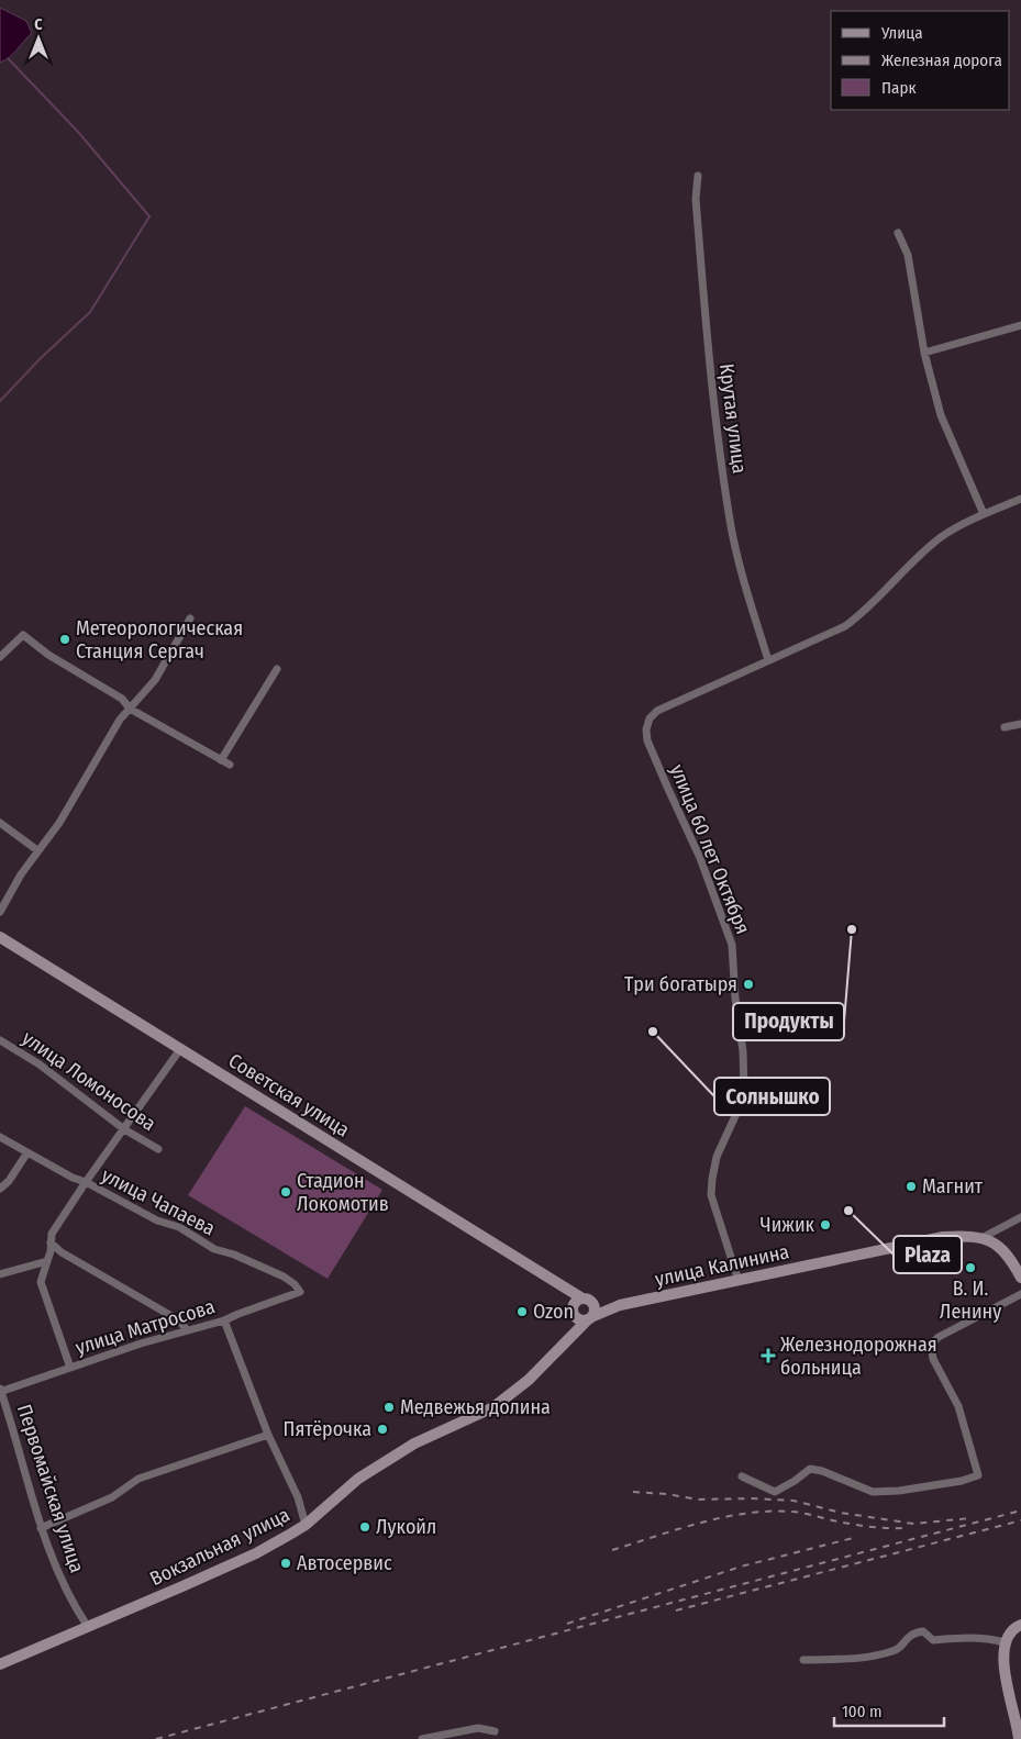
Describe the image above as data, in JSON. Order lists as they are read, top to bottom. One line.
{"streets":{"main road":["Советская улица","улица Калинина","Вокзальная улица"],"street":["Крутая улица","улица 60 лет Октября","улица Ломоносова","улица Чапаева","улица Матросова","Первомайская улица"]},"crossings":[["Крутая улица","улица 60 лет Октября"],["улица 60 лет Октября","улица Калинина"],["Советская улица","Вокзальная улица"],["улица Чапаева","улица Матросова"],["улица Матросова","Первомайская улица"],["Первомайская улица","Вокзальная улица"]],"places":{"other":["Метеорологическая Станция Сергач","Продукты","Три богатыря","Солнышко","Магнит","Стадион Локомотив","Plaza","Чижик","В. И. Ленину","Ozon","Медвежья долина","Пятёрочка","Лукойл","Автосервис"],"health":["Железнодорожная больница"]},"legend":["Улица","Железная дорога","Парк"],"scale_bar":"100 m","north":"top"}
